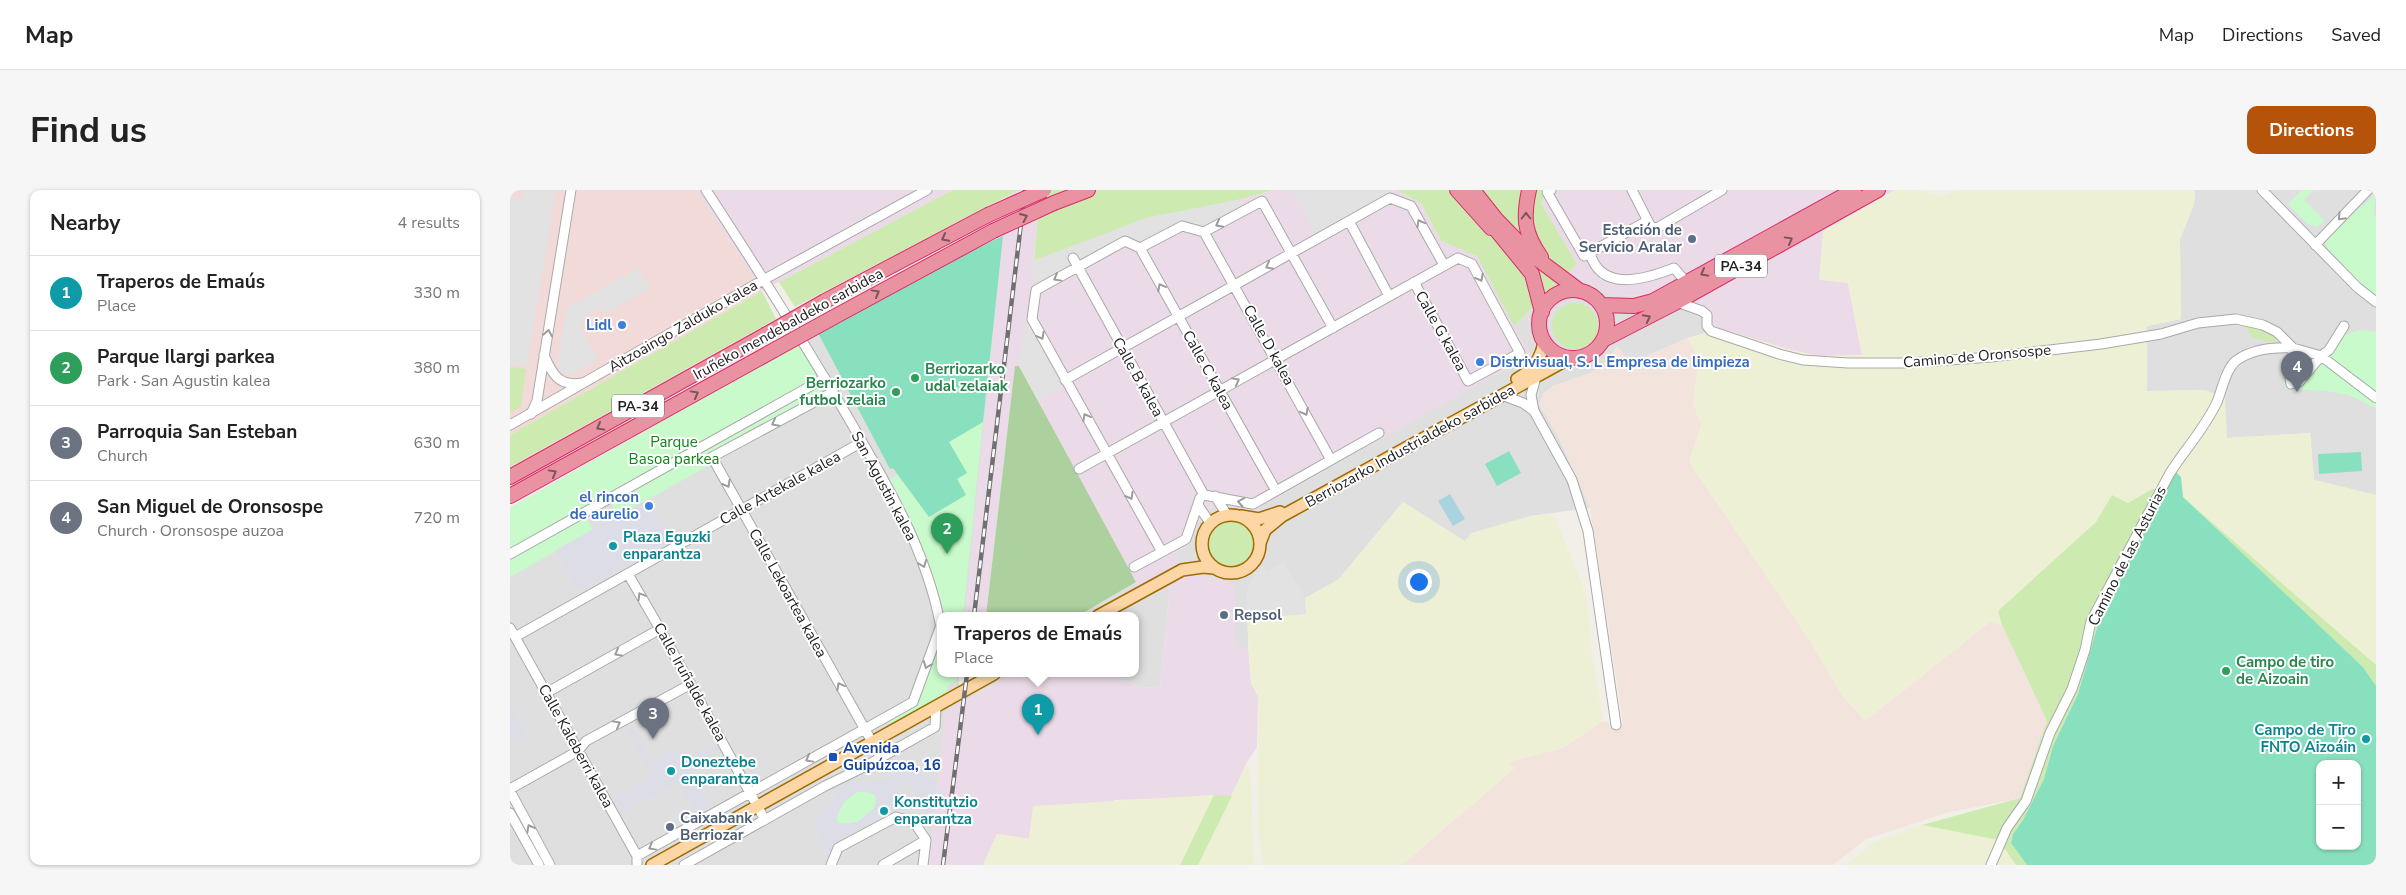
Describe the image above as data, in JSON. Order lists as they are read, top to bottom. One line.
{"streets":{"highway":["PA-34","Iruñeko mendebaldeko sarbidea"],"main road":["Berriozarko Industrialdeko sarbidea"],"street":["Aitzoaingo Zalduko kalea","Calle G kalea","Calle D kalea","Camino de Oronsospe","Calle C kalea","Calle B kalea","San Agustin kalea","Calle Artekale kalea","Camino de las Asturias","Calle Lekoartea kalea","Calle Iruñalde kalea","Calle Kaleberri kalea"]},"crossings":[["PA-34","Camino de Oronsospe"],["PA-34","Berriozarko Industrialdeko sarbidea"],["Aitzoaingo Zalduko kalea","San Agustin kalea"],["Camino de Oronsospe","Camino de las Asturias"],["San Agustin kalea","Calle Artekale kalea"],["San Agustin kalea","Calle Lekoartea kalea"],["Calle Artekale kalea","Calle Lekoartea kalea"],["Calle Artekale kalea","Calle Iruñalde kalea"],["Calle Artekale kalea","Calle Kaleberri kalea"]],"one_way":["Calle D kalea","San Agustin kalea"],"parks":["Parque Basoa parkea"],"places":{"other":["Estación de Servicio Aralar","Lidl","Distrivisual, S. L Empresa de limpieza","Berriozarko udal zelaiak","Berriozarko futbol zelaia","el rincon de aurelio","Plaza Eguzki enparantza","Repsol","Campo de tiro de Aizoain","Campo de Tiro FNTO Aizoáin","Doneztebe enparantza","Konstitutzio enparantza","Caixabank Berriozar"],"transit":["Avenida Guipúzcoa, 16"]},"page":{"header":"Map","nav":["Map","Directions","Saved"],"buttons":"Directions","title":"Find us","heading":["Nearby","4 results"],"list":[{"mark":"1","name":"Traperos de Emaús","note":"Place","value":"330 m"},{"mark":"2","name":"Parque Ilargi parkea","note":"Park · San Agustin kalea","value":"380 m"},{"mark":"3","name":"Parroquia San Esteban","note":"Church","value":"630 m"},{"mark":"4","name":"San Miguel de Oronsospe","note":"Church · Oronsospe auzoa","value":"720 m"}],"pins":["4","2","1","3"],"popup":["Traperos de Emaús","Place"],"map_buttons":["+","−"]}}
